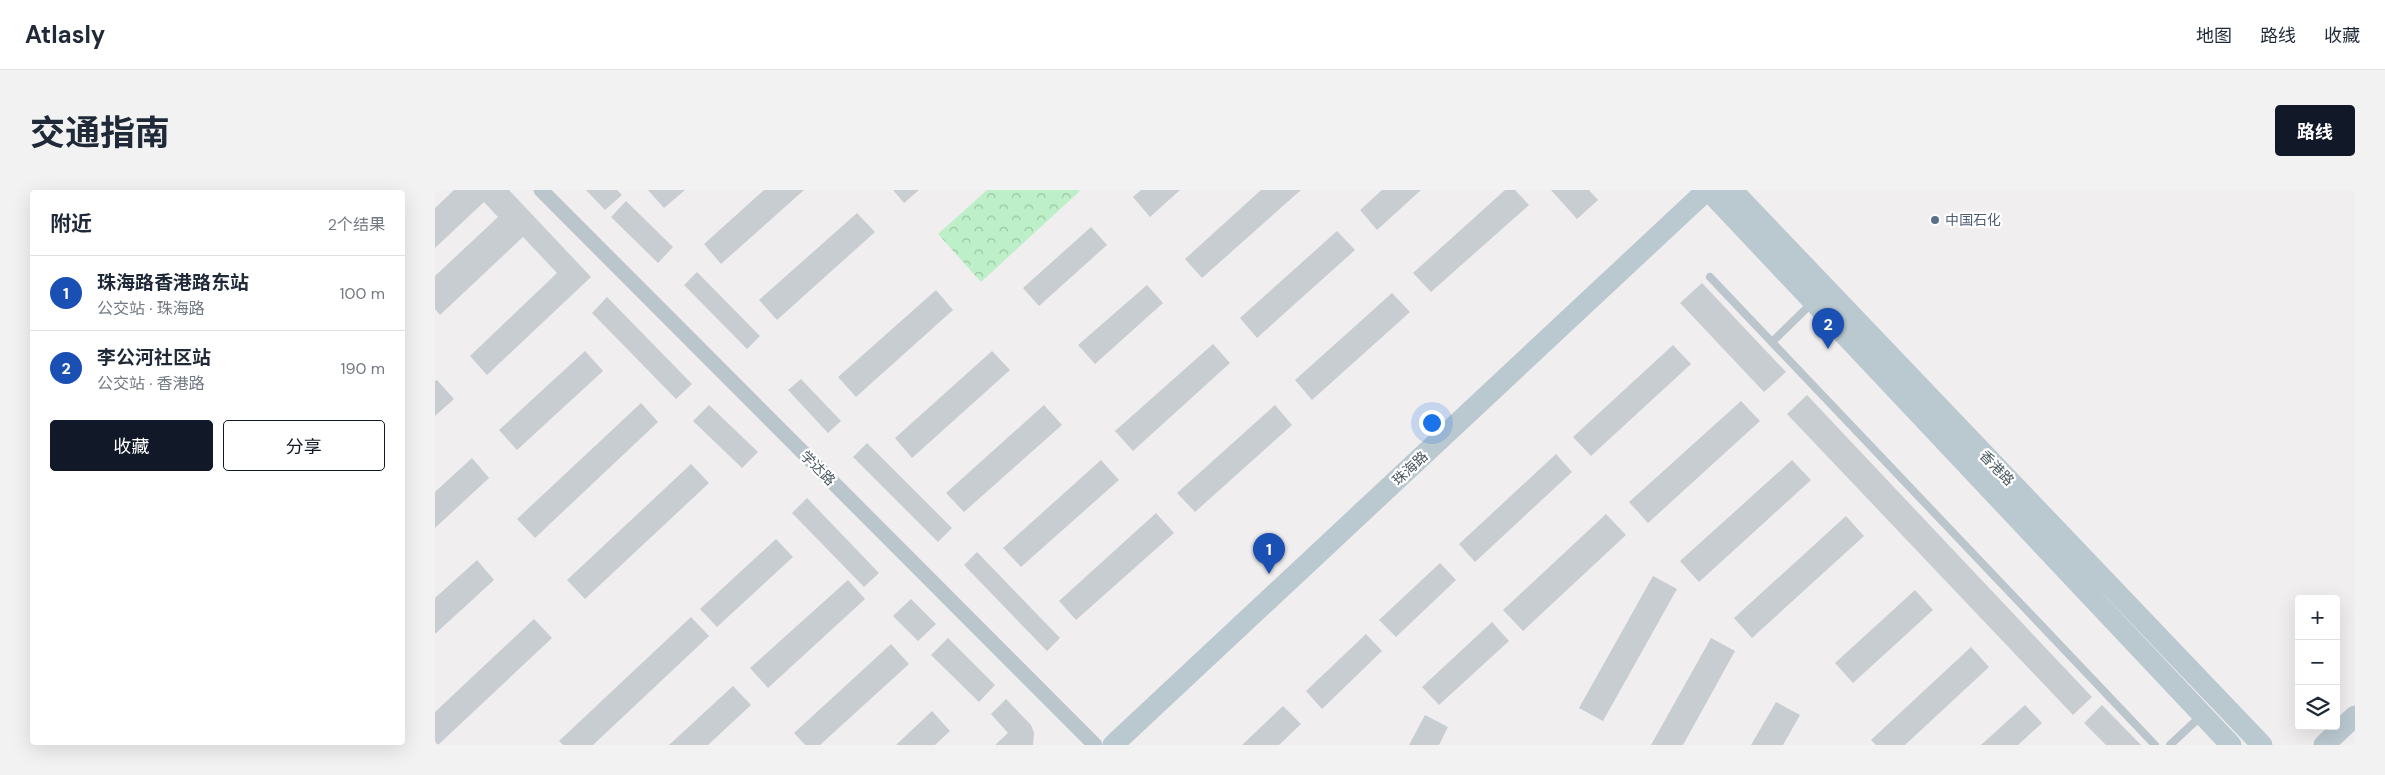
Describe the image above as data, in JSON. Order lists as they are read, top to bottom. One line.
{"streets":{"main road":["珠海路","香港路"],"street":["学达路"]},"crossings":[["珠海路","香港路"]],"places":["中国石化"],"page":{"header":"Atlasly","nav":["地图","路线","收藏"],"title":"交通指南","buttons":["路线",["收藏","分享"]],"heading":["附近","2个结果"],"list":[{"mark":"1","name":"珠海路香港路东站","note":"公交站 · 珠海路","value":"100 m"},{"mark":"2","name":"李公河社区站","note":"公交站 · 香港路","value":"190 m"}],"pins":["2","1"],"map_buttons":["+","−"]}}
